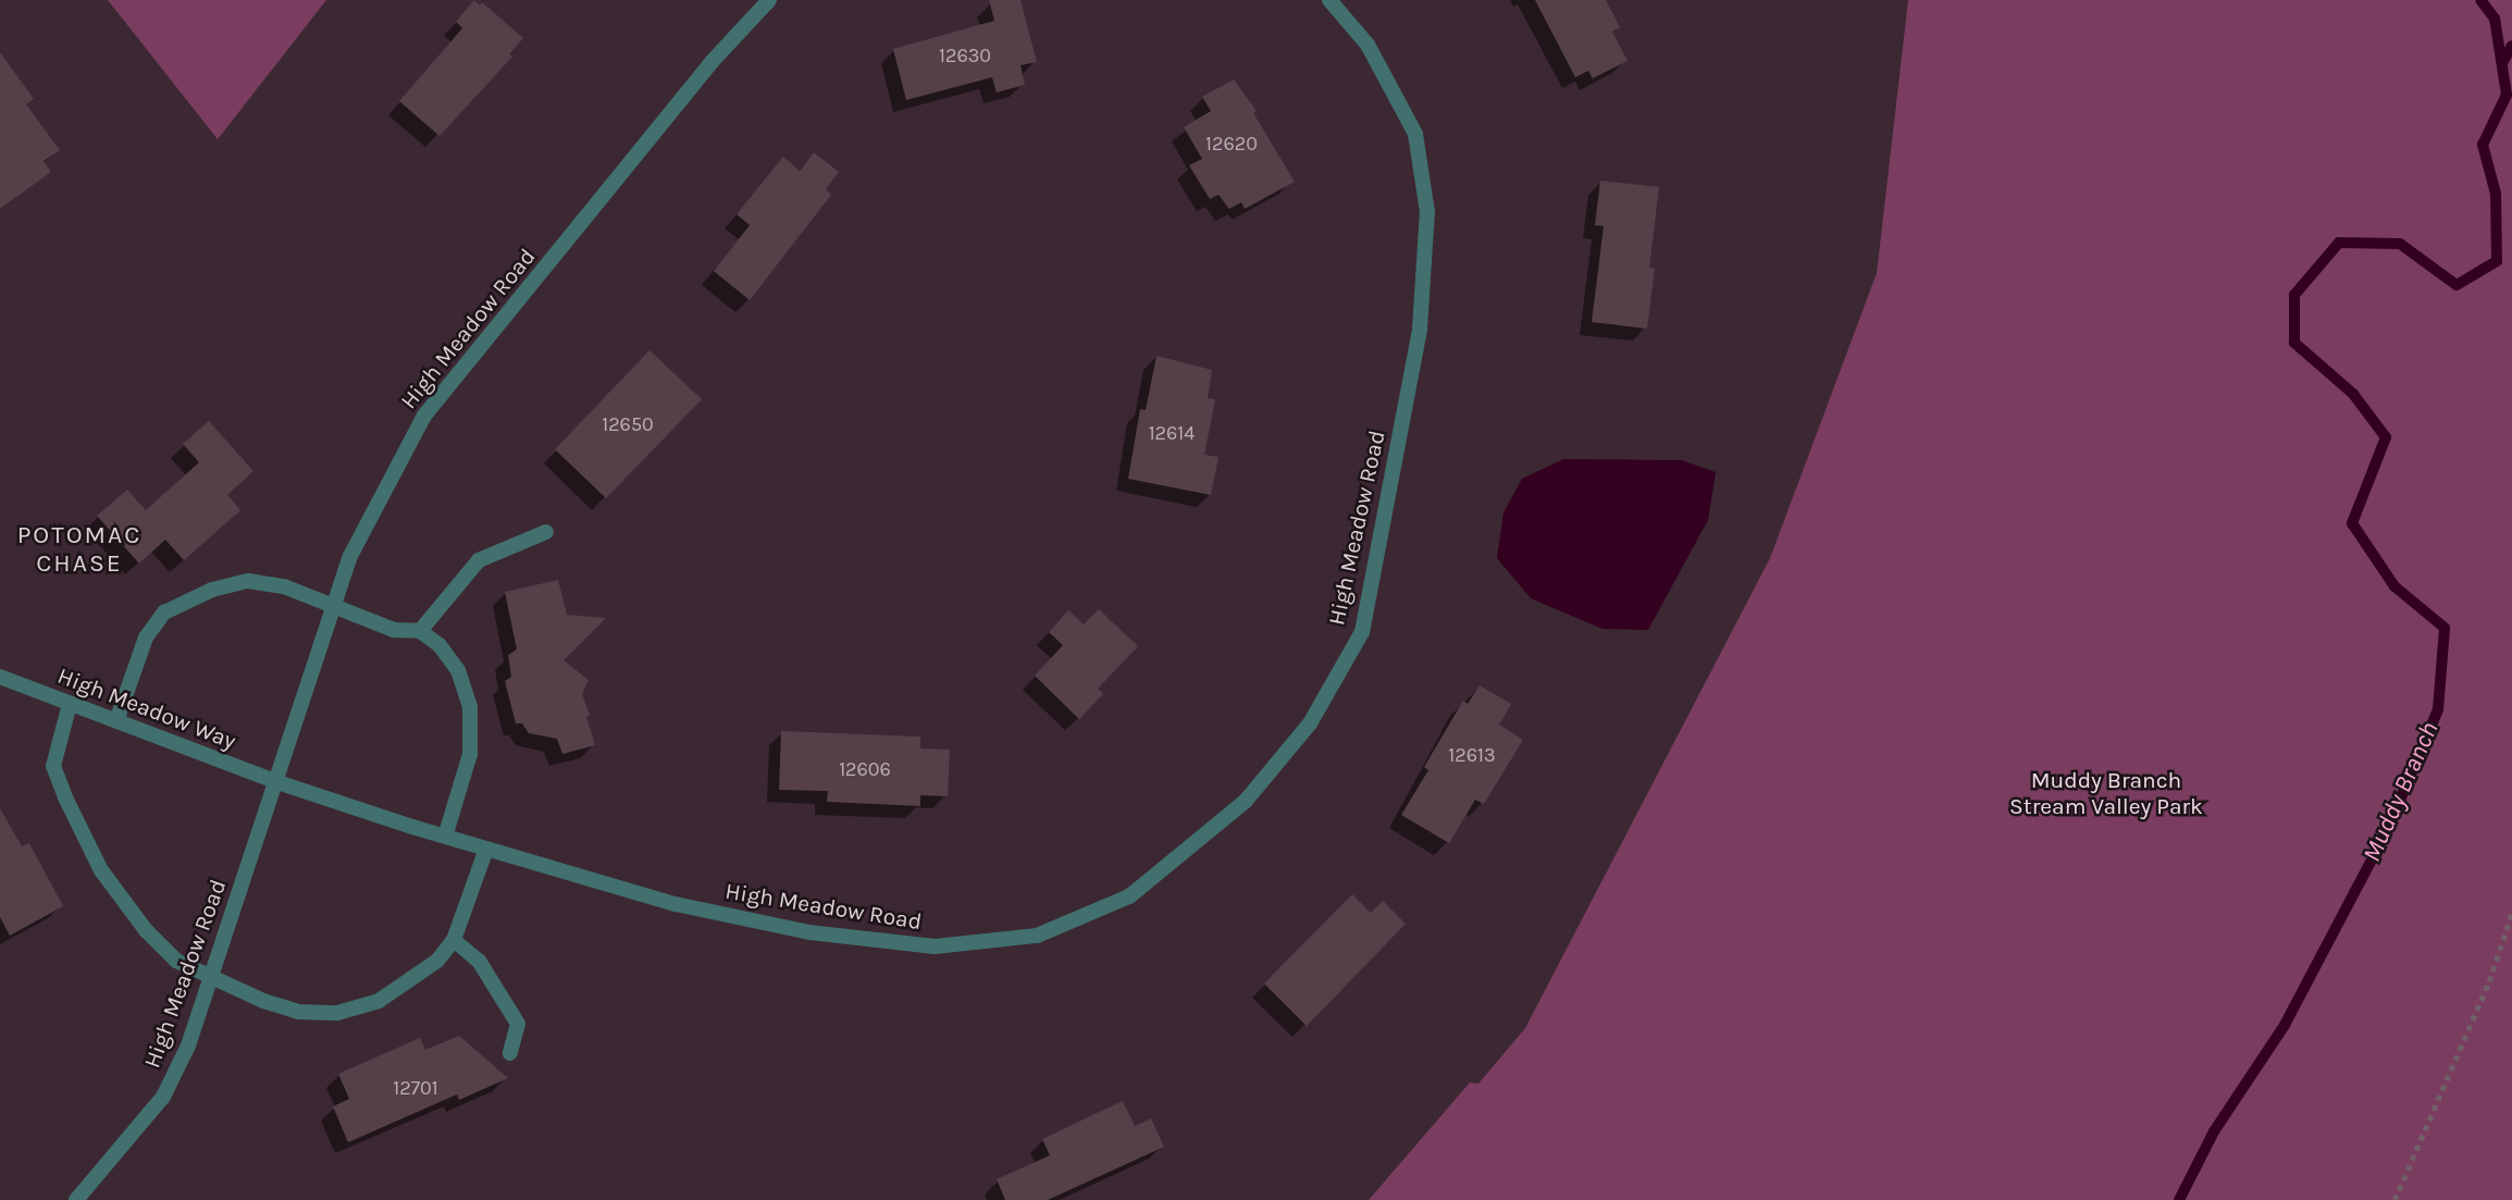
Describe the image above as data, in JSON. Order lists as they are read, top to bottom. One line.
{"streets":{"street":["High Meadow Road","High Meadow Way"]},"crossings":[["High Meadow Road","High Meadow Way"]],"districts":["POTOMAC CHASE"],"water":["Muddy Branch"],"parks":["Muddy Branch Stream Valley Park"],"house_numbers":["12630","12620","12650","12614","12613","12606","12701"]}
